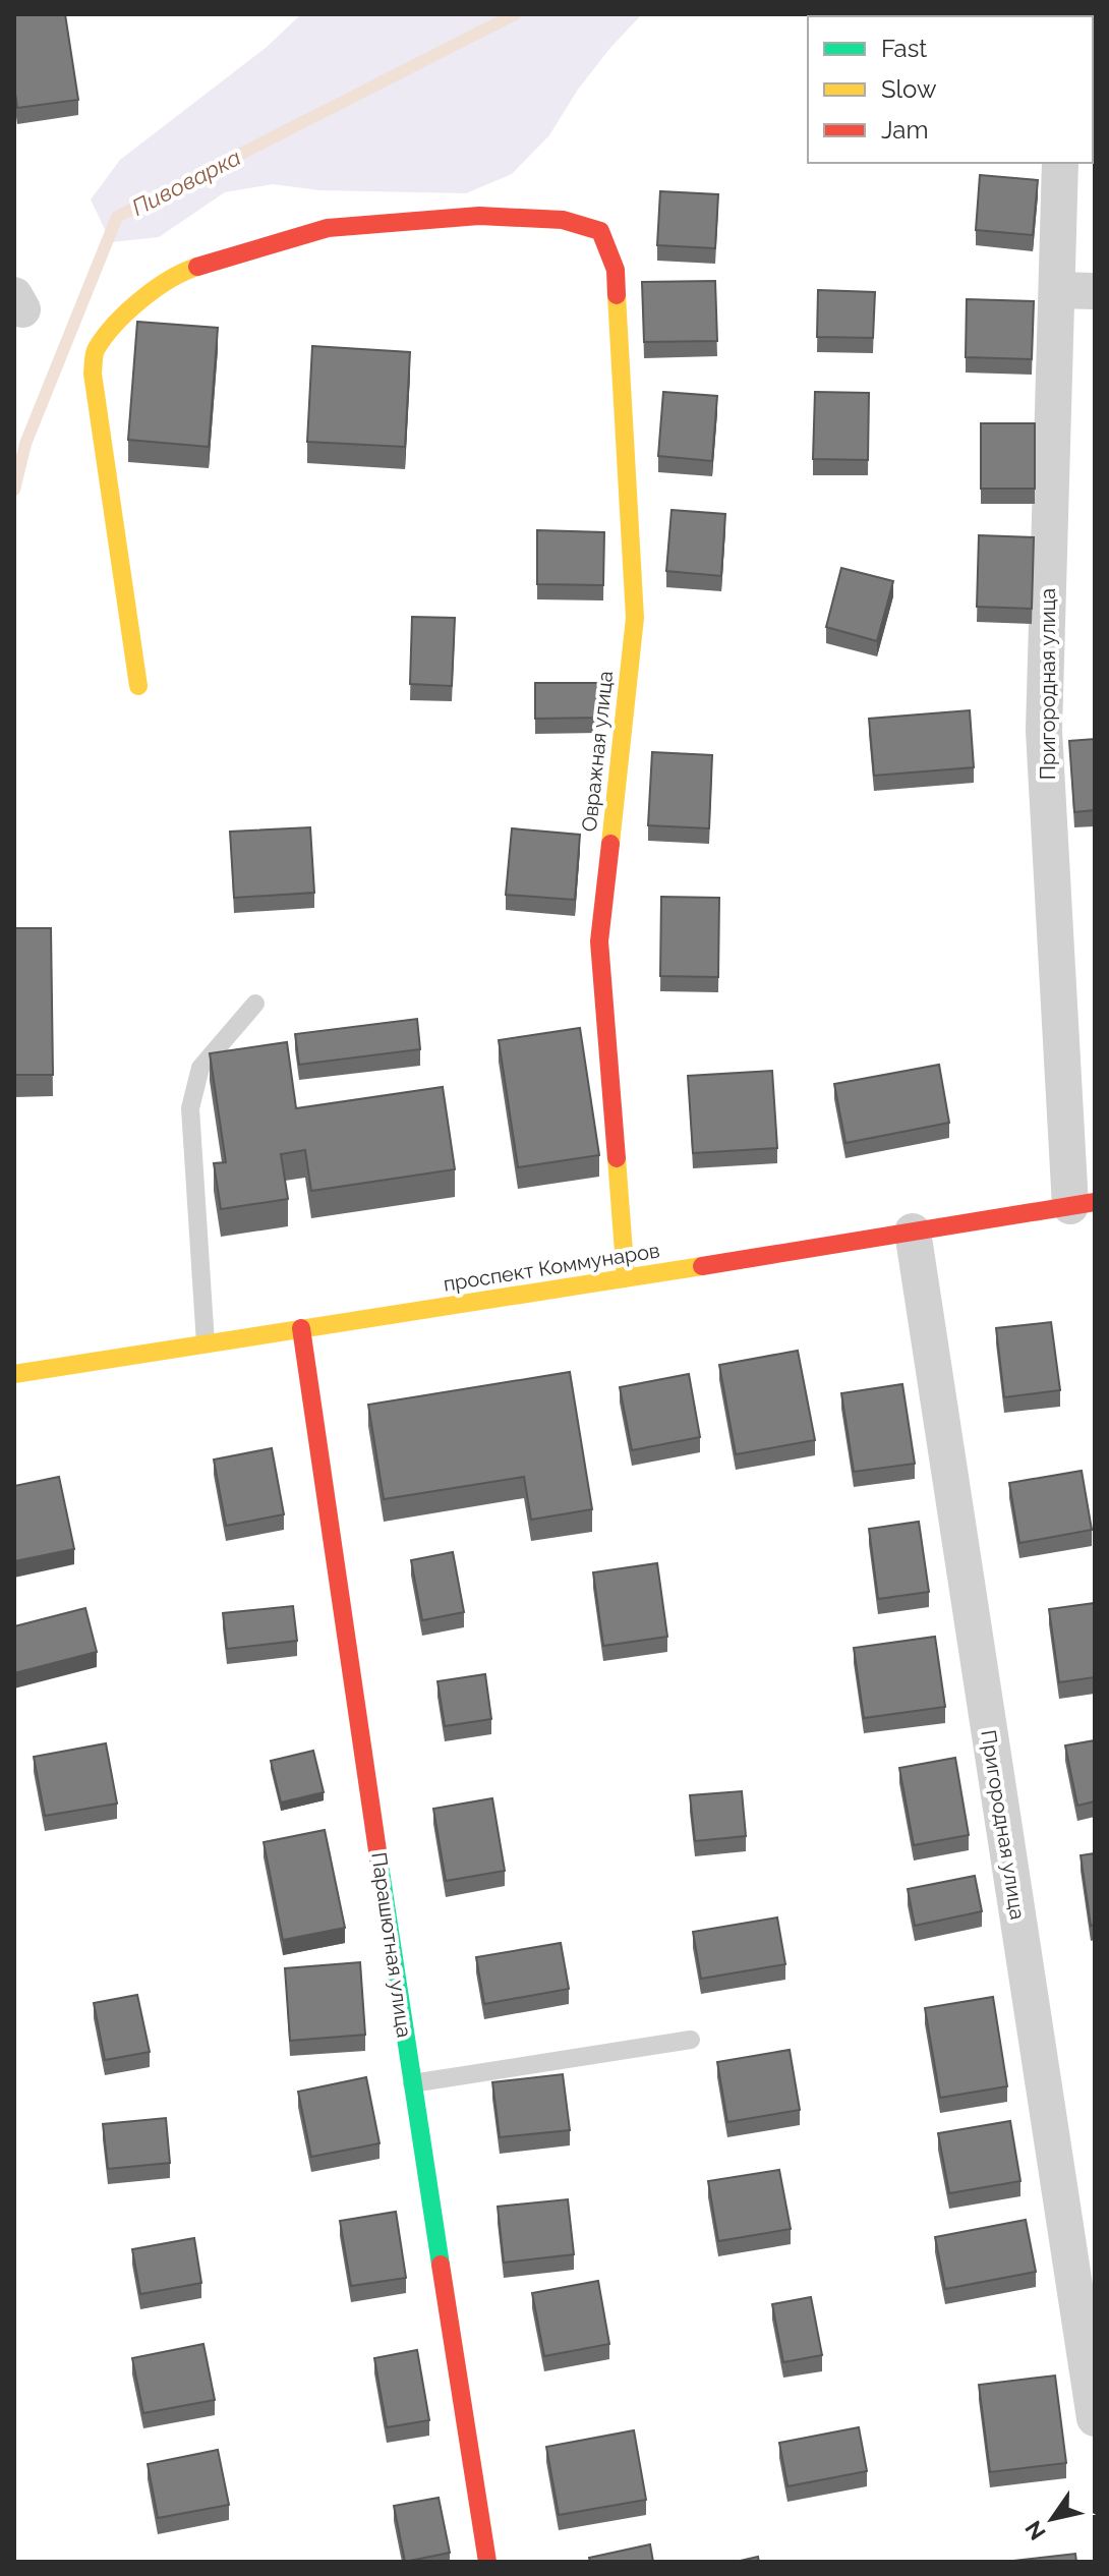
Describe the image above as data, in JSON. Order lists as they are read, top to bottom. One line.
{"streets":{"street":["Пригородная улица","Овражная улица","проспект Коммунаров","Парашютная улица"]},"crossings":[["Пригородная улица","проспект Коммунаров"],["Овражная улица","проспект Коммунаров"],["проспект Коммунаров","Парашютная улица"]],"water":["Пивоварка"],"legend":["Fast","Slow","Jam"],"north":"bottom left"}
